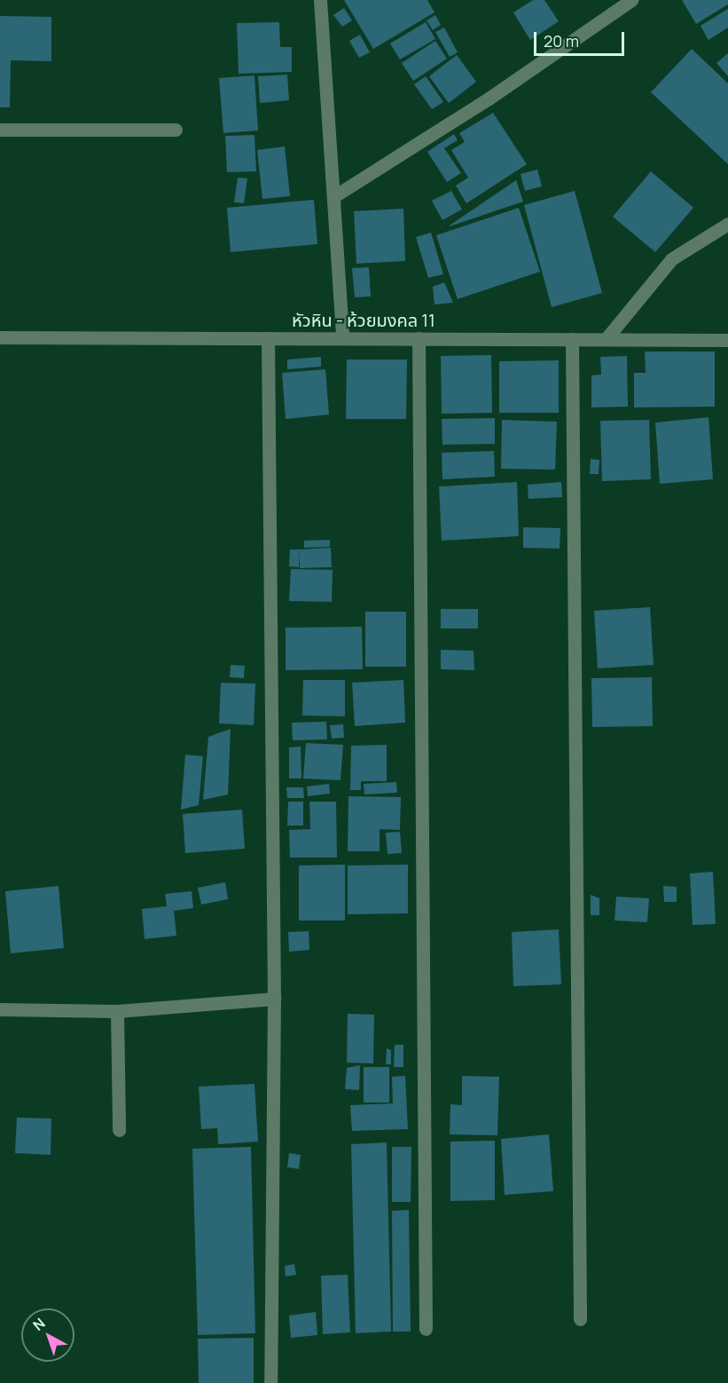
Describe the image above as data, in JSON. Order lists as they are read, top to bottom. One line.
{"streets":{"street":["หัวหิน - ห้วยมงคล 11"]},"scale_bar":"20 m","north":"top left"}
